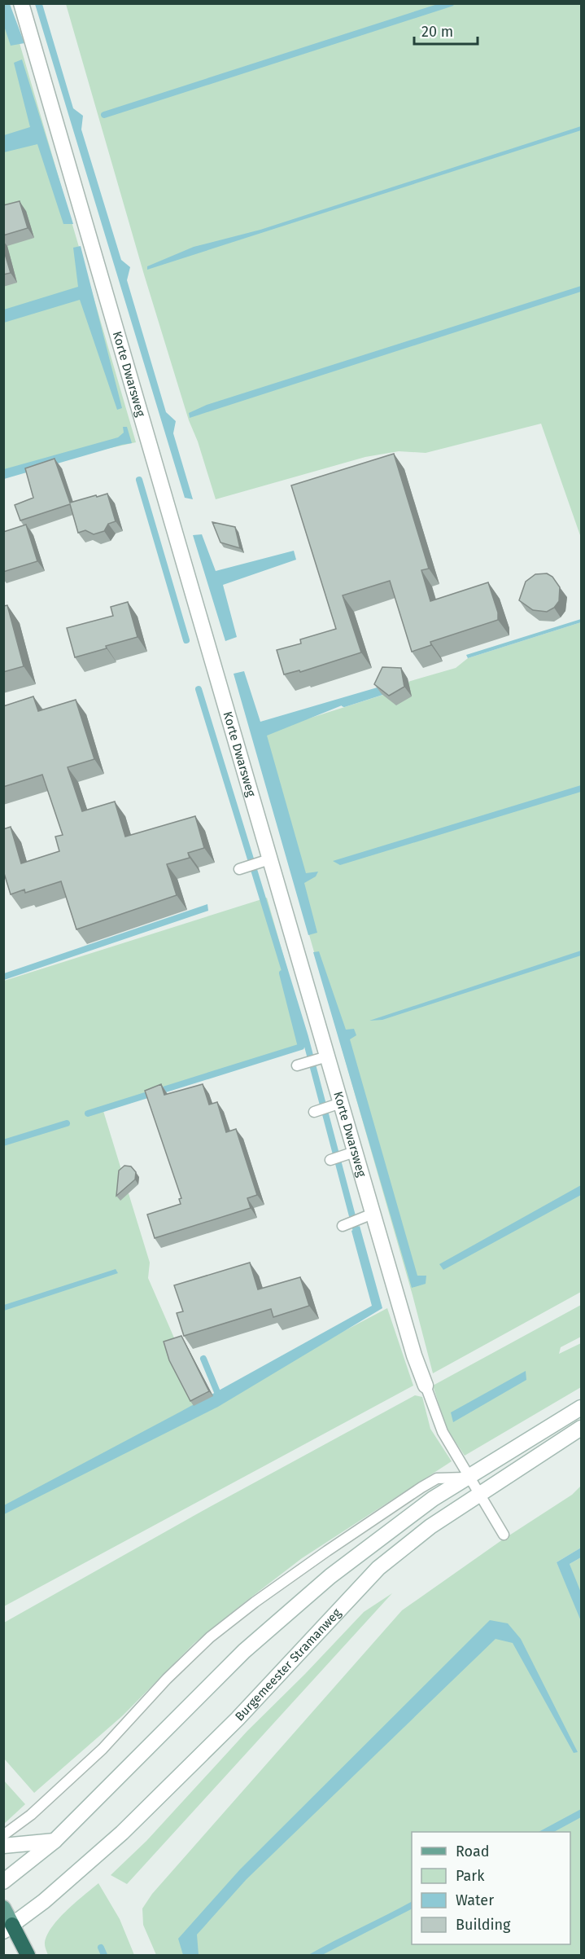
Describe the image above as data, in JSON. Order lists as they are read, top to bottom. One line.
{"streets":{"main road":["Korte Dwarsweg","Burgemeester Stramanweg"]},"crossings":[["Korte Dwarsweg","Burgemeester Stramanweg"]],"legend":["Road","Park","Water","Building"],"scale_bar":"20 m"}
